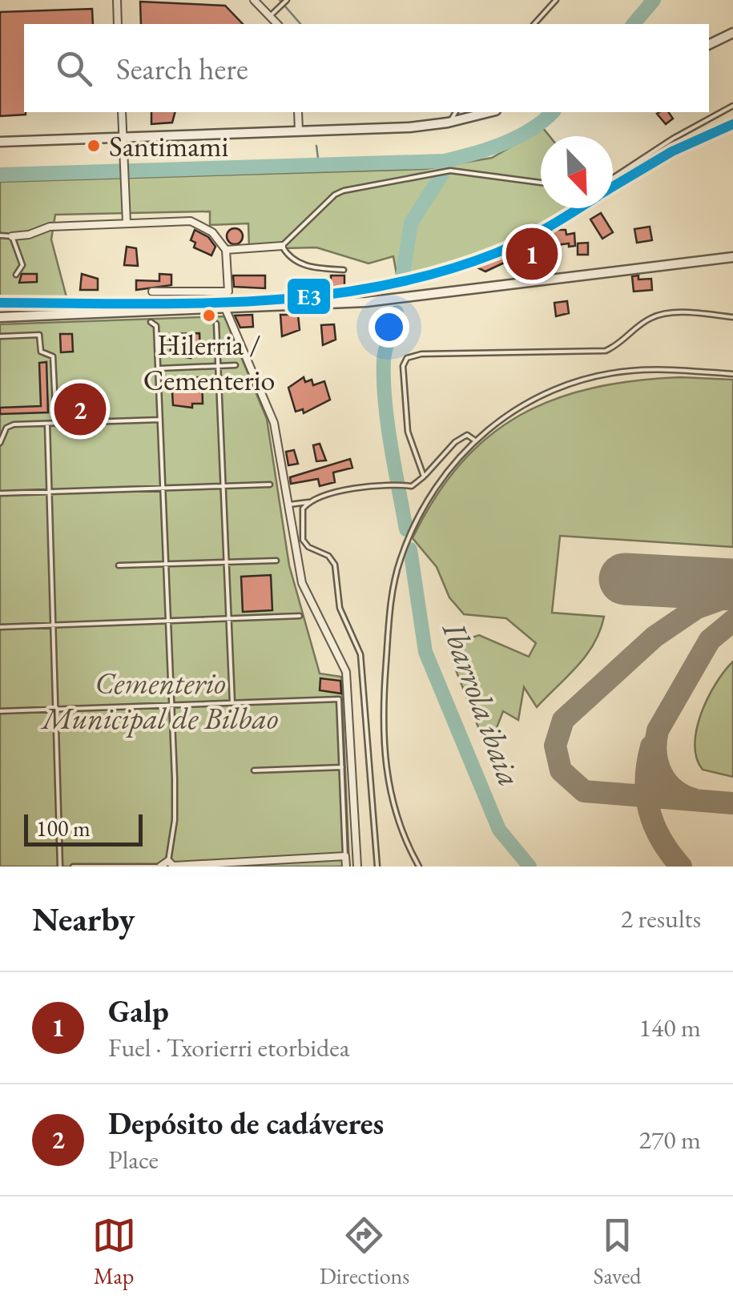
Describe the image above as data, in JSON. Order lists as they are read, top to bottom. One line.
{"water":["Ibarrola ibaia"],"parks":["Cementerio Municipal de Bilbao"],"places":["Santimami","Hilerria / Cementerio"],"lines":["transit line E3"],"scale_bar":"100 m","north":"bottom right","page":{"search":"Search here","pins":["1","2"],"scale":"100 m","heading":["Nearby","2 results"],"list":[{"mark":"1","name":"Galp","note":"Fuel · Txorierri etorbidea","value":"140 m"},{"mark":"2","name":"Depósito de cadáveres","note":"Place","value":"270 m"}],"nav":["Map","Directions","Saved"]}}
